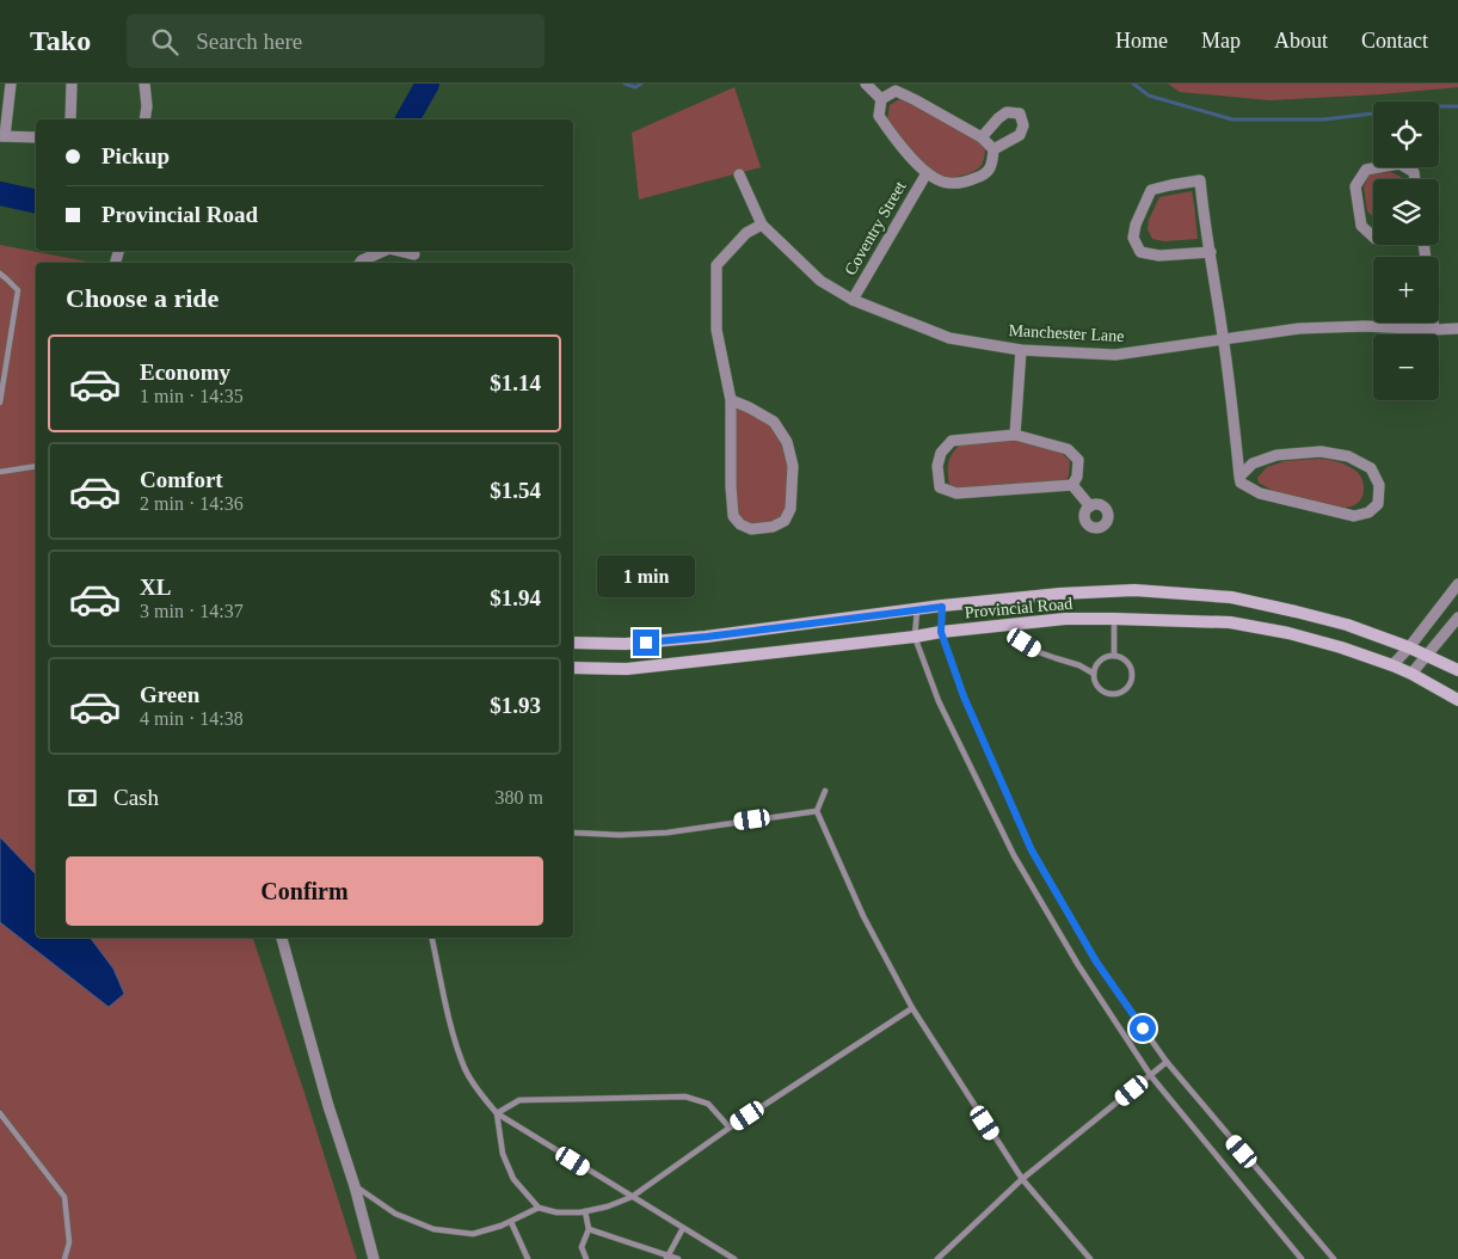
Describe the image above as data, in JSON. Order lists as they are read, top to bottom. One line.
{"streets":{"street":["Coventry Street","Manchester Lane","Provincial Road"]},"crossings":[["Coventry Street","Manchester Lane"]],"page":{"header":"Tako","search":"Search here","nav":["Home","Map","About","Contact"],"map_buttons":["+","−"],"banner":["Pickup","Provincial Road"],"heading":"Choose a ride","list":[{"name":"Economy","note":"1 min · 14:35","value":"$1.14"},{"name":"Comfort","note":"2 min · 14:36","value":"$1.54"},{"name":"XL","note":"3 min · 14:37","value":"$1.94"},{"name":"Green","note":"4 min · 14:38","value":"$1.93"}],"bubble":"1 min","pay":["Cash","380 m"],"buttons":"Confirm"}}
